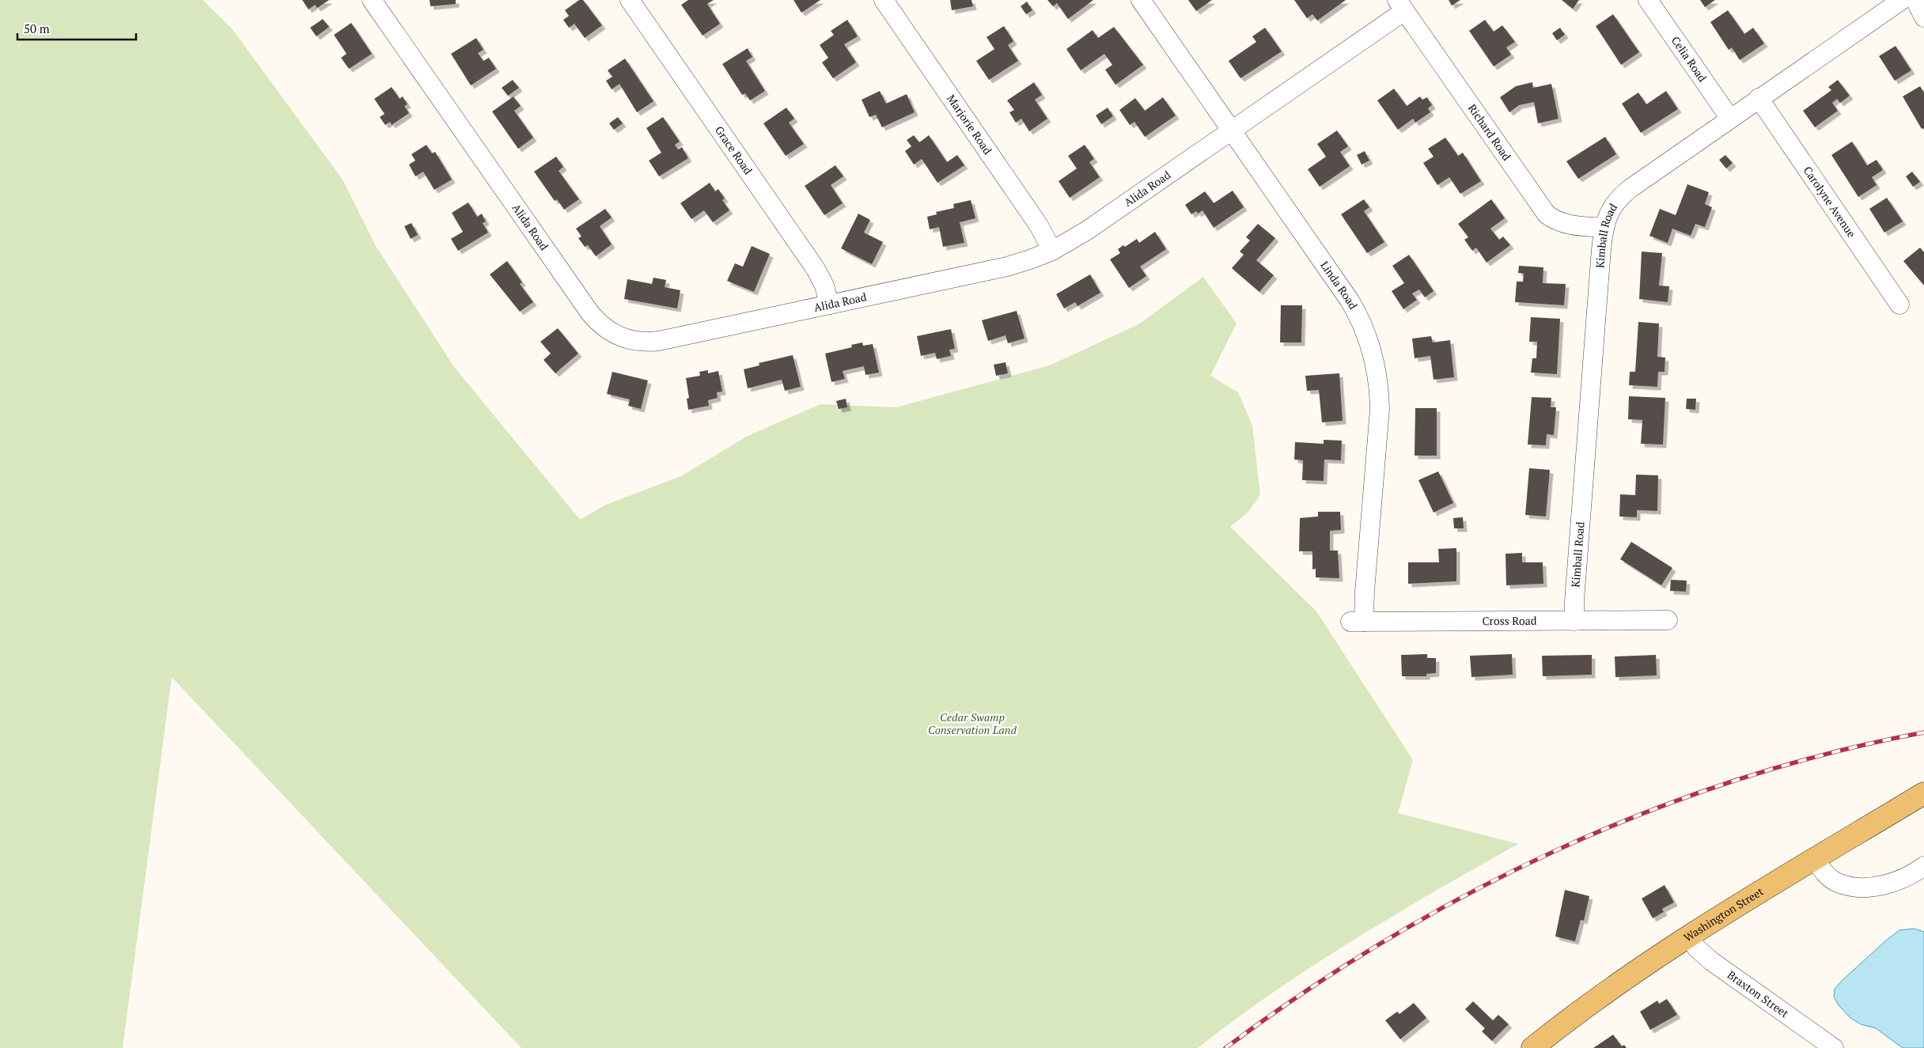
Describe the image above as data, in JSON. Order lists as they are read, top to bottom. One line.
{"streets":{"main road":["Washington Street"],"street":["Celia Road","Marjorie Road","Richard Road","Grace Road","Alida Road","Carolyne Avenue","Kimball Road","Linda Road","Cross Road","Braxton Street"]},"crossings":[["Celia Road","Kimball Road"],["Marjorie Road","Alida Road"],["Richard Road","Alida Road"],["Richard Road","Kimball Road"],["Grace Road","Alida Road"],["Alida Road","Linda Road"],["Carolyne Avenue","Kimball Road"],["Kimball Road","Cross Road"],["Linda Road","Cross Road"],["Washington Street","Braxton Street"]],"parks":["Cedar Swamp Conservation Land"],"scale_bar":"50 m"}
